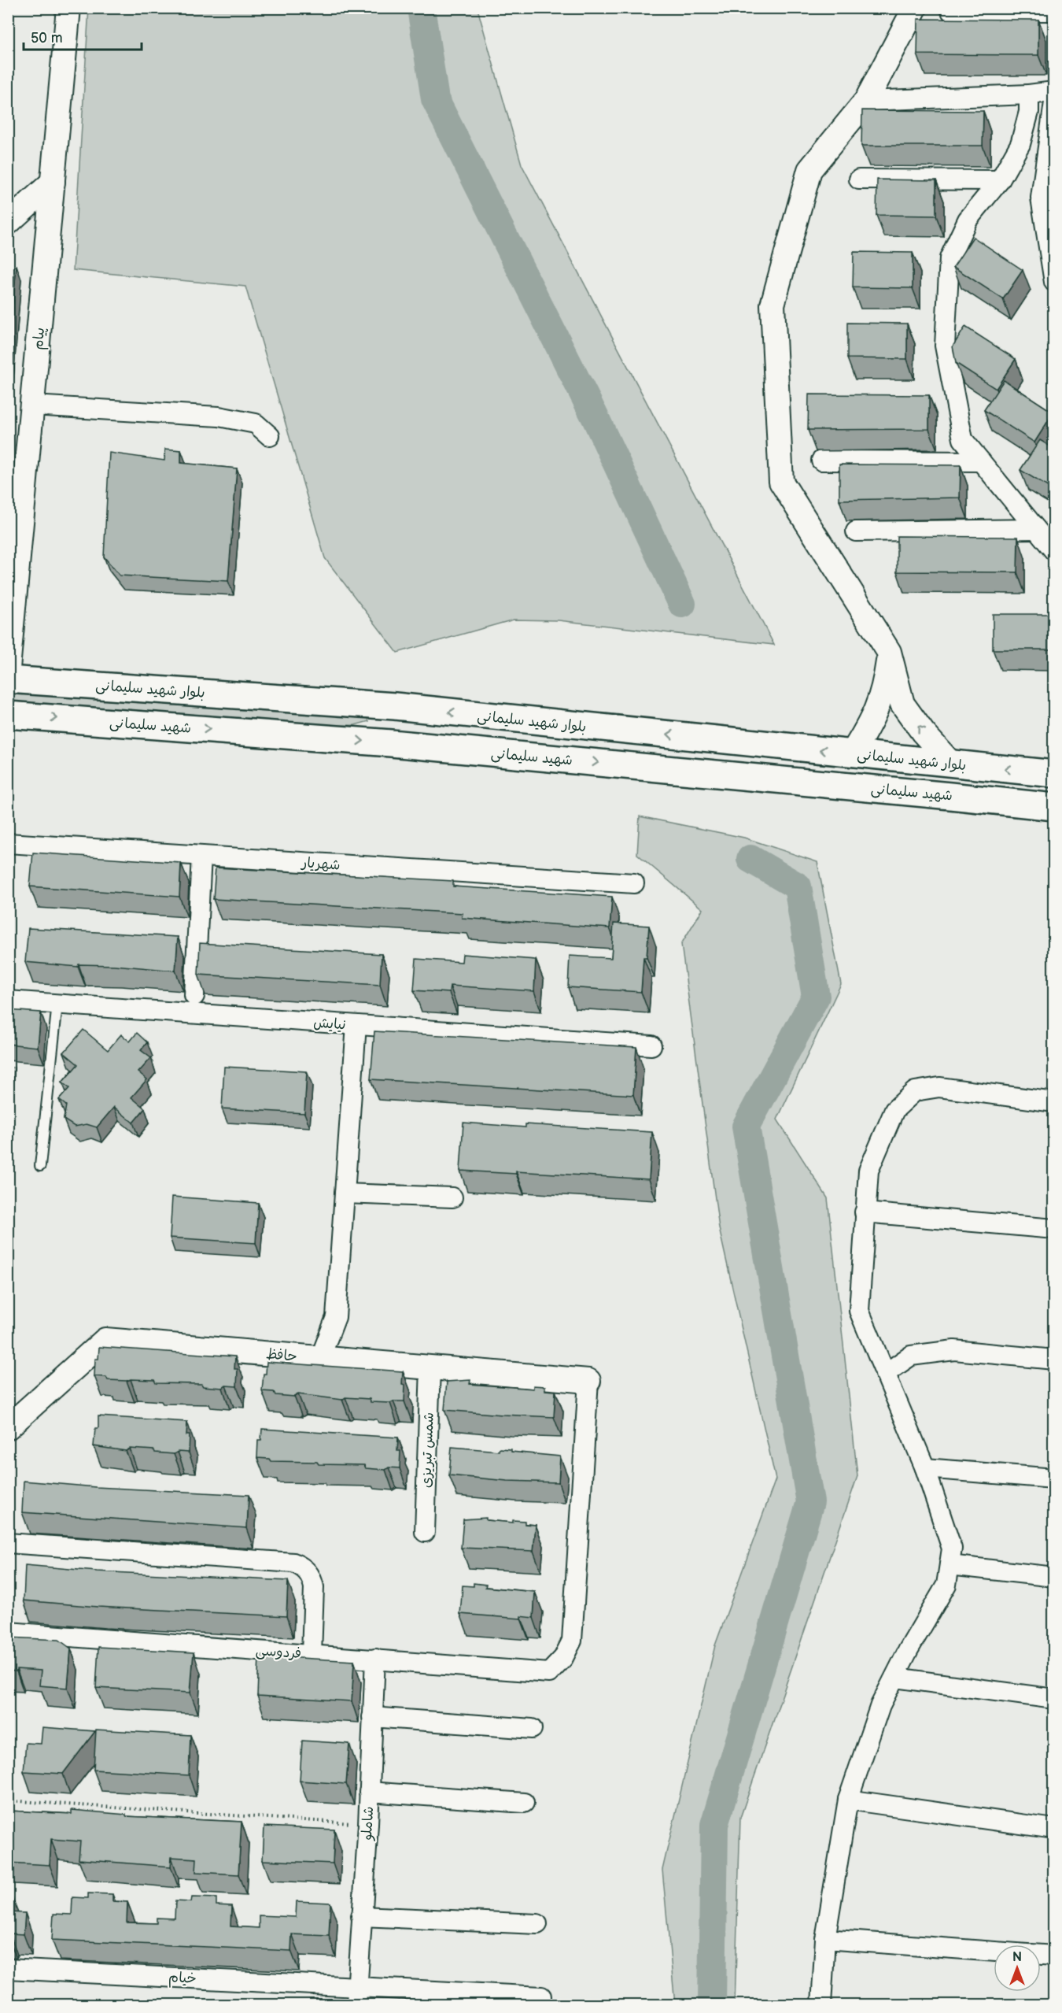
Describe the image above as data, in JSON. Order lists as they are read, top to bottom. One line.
{"streets":{"main road":["بلوار شهید سلیمانی","شهید سلیمانی"],"street":["پیام","شهریار","نیایش","حافظ","شمس تبریزی","فردوسی","شاملو","خیام"]},"crossings":[["حافظ","شمس تبریزی"],["حافظ","فردوسی"],["فردوسی","شاملو"],["شاملو","خیام"]],"one_way":["بلوار شهید سلیمانی","شهید سلیمانی"],"scale_bar":"50 m","north":"top"}
